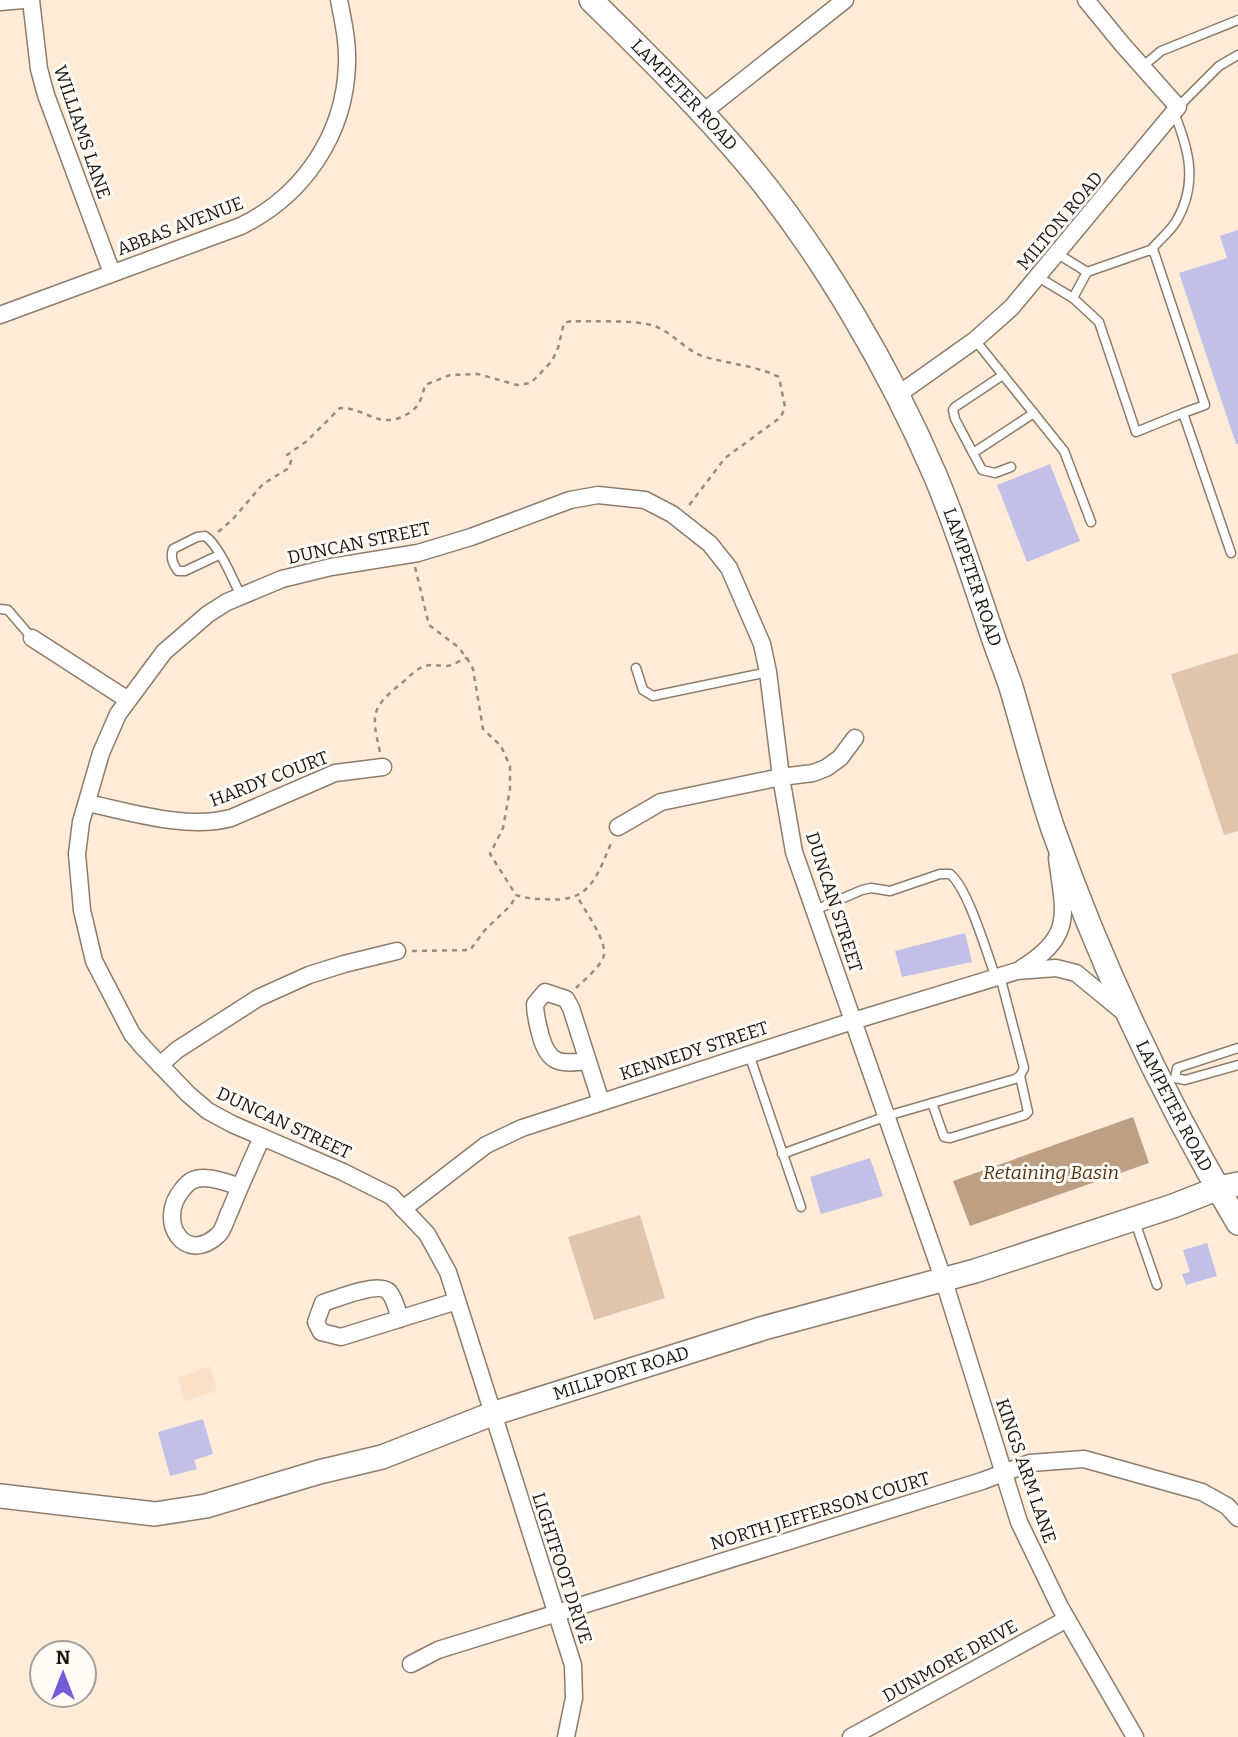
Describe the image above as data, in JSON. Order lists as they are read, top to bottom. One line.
{"streets":{"main road":["LAMPETER ROAD","MILLPORT ROAD"],"street":["WILLIAMS LANE","MILTON ROAD","ABBAS AVENUE","DUNCAN STREET","HARDY COURT","KENNEDY STREET","KINGS ARM LANE","NORTH JEFFERSON COURT","LIGHTFOOT DRIVE","DUNMORE DRIVE"]},"crossings":[["LAMPETER ROAD","MILTON ROAD"],["LAMPETER ROAD","KENNEDY STREET"],["LAMPETER ROAD","MILLPORT ROAD"],["WILLIAMS LANE","ABBAS AVENUE"],["DUNCAN STREET","HARDY COURT"],["DUNCAN STREET","KENNEDY STREET"],["DUNCAN STREET","MILLPORT ROAD"],["DUNCAN STREET","KINGS ARM LANE"],["DUNCAN STREET","LIGHTFOOT DRIVE"],["MILLPORT ROAD","KINGS ARM LANE"],["MILLPORT ROAD","LIGHTFOOT DRIVE"],["KINGS ARM LANE","NORTH JEFFERSON COURT"],["KINGS ARM LANE","DUNMORE DRIVE"],["NORTH JEFFERSON COURT","LIGHTFOOT DRIVE"]],"water":["Retaining Basin"],"north":"top"}
